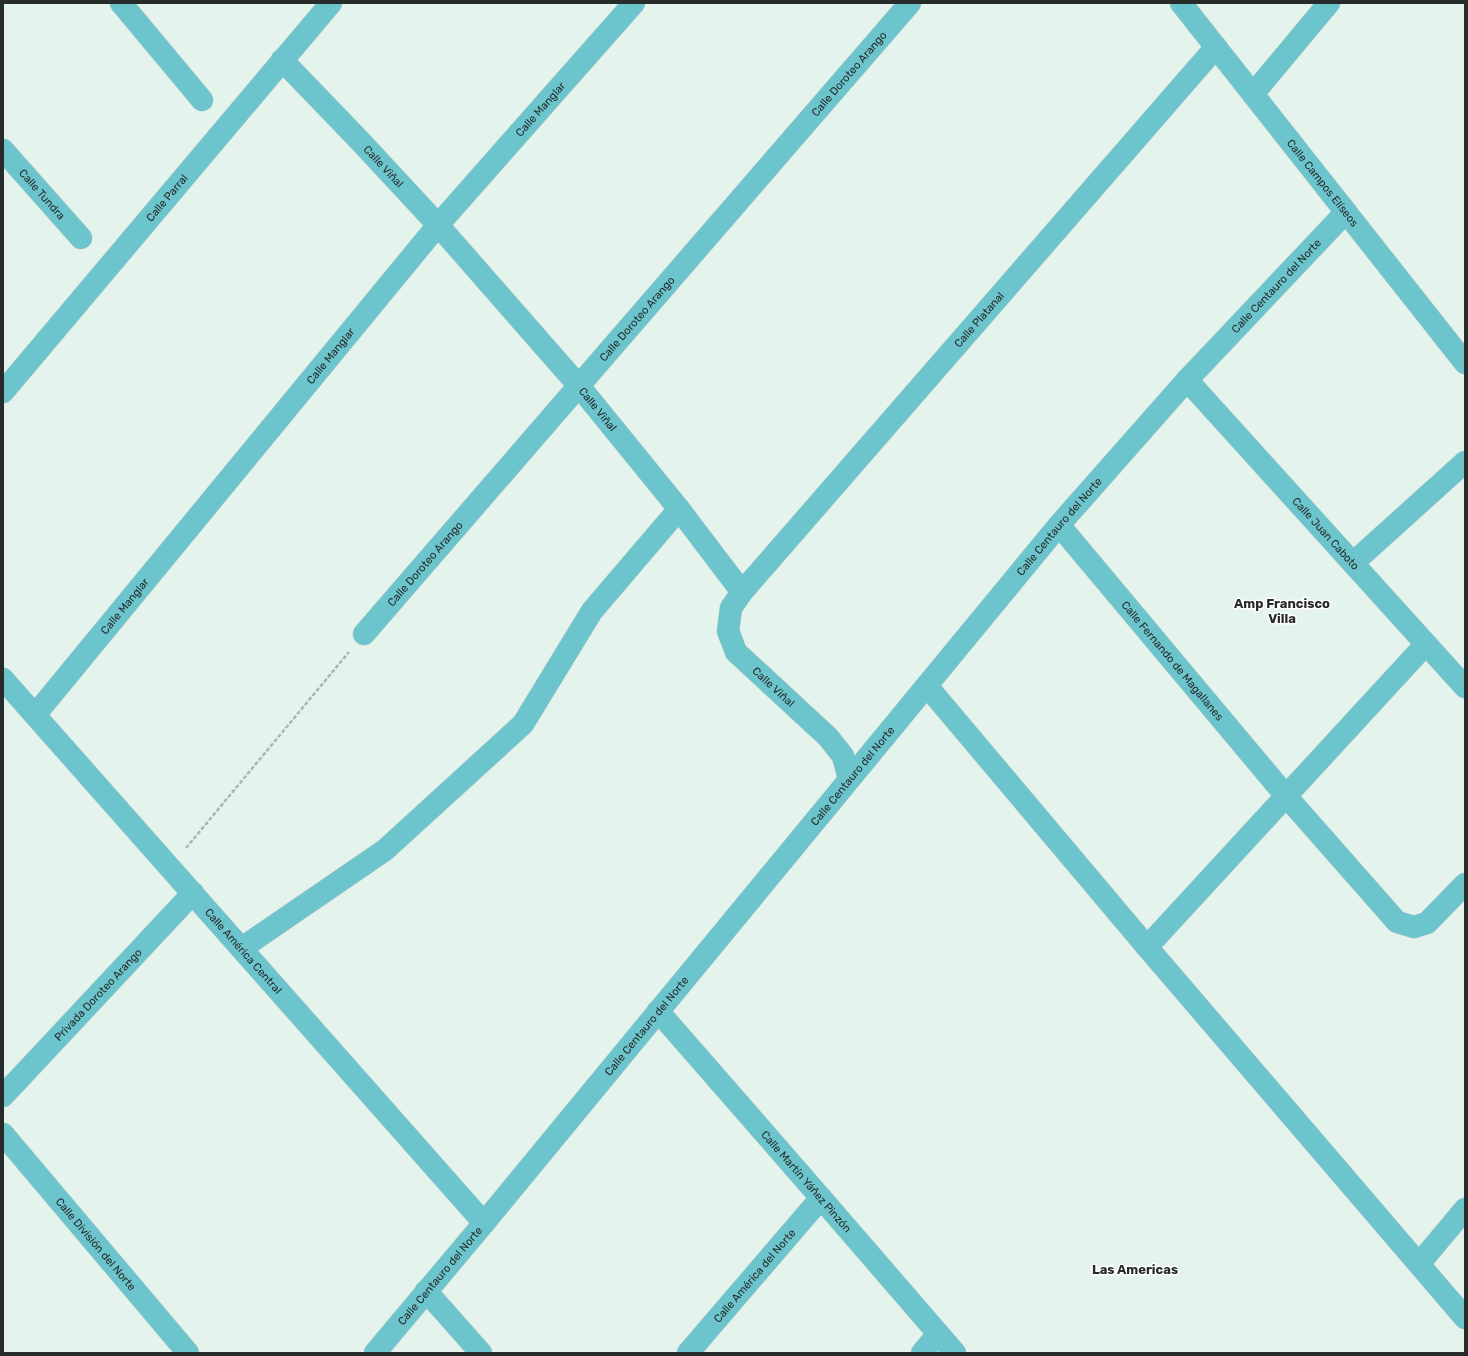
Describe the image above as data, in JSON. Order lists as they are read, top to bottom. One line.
{"streets":{"street":["Calle Doroteo Arango","Calle Manglar","Calle Viñal","Calle Campos Elíseos","Calle Tundra","Calle Parral","Calle Centauro del Norte","Calle Platanal","Calle Juan Caboto","Calle Fernando de Magallanes","Calle América Central","Privada Doroteo Arango","Calle Martín Yáñez Pinzón","Calle División del Norte","Calle América del Norte"]},"crossings":[["Calle Doroteo Arango","Calle Viñal"],["Calle Manglar","Calle Viñal"],["Calle Manglar","Calle América Central"],["Calle Viñal","Calle Parral"],["Calle Viñal","Calle Centauro del Norte"],["Calle Viñal","Calle Platanal"],["Calle Campos Elíseos","Calle Centauro del Norte"],["Calle Campos Elíseos","Calle Platanal"],["Calle Centauro del Norte","Calle Juan Caboto"],["Calle Centauro del Norte","Calle Fernando de Magallanes"],["Calle Centauro del Norte","Calle América Central"],["Calle Centauro del Norte","Calle Martín Yáñez Pinzón"],["Calle América Central","Privada Doroteo Arango"],["Calle Martín Yáñez Pinzón","Calle América del Norte"]],"districts":["Amp Francisco Villa","Las Americas"]}
